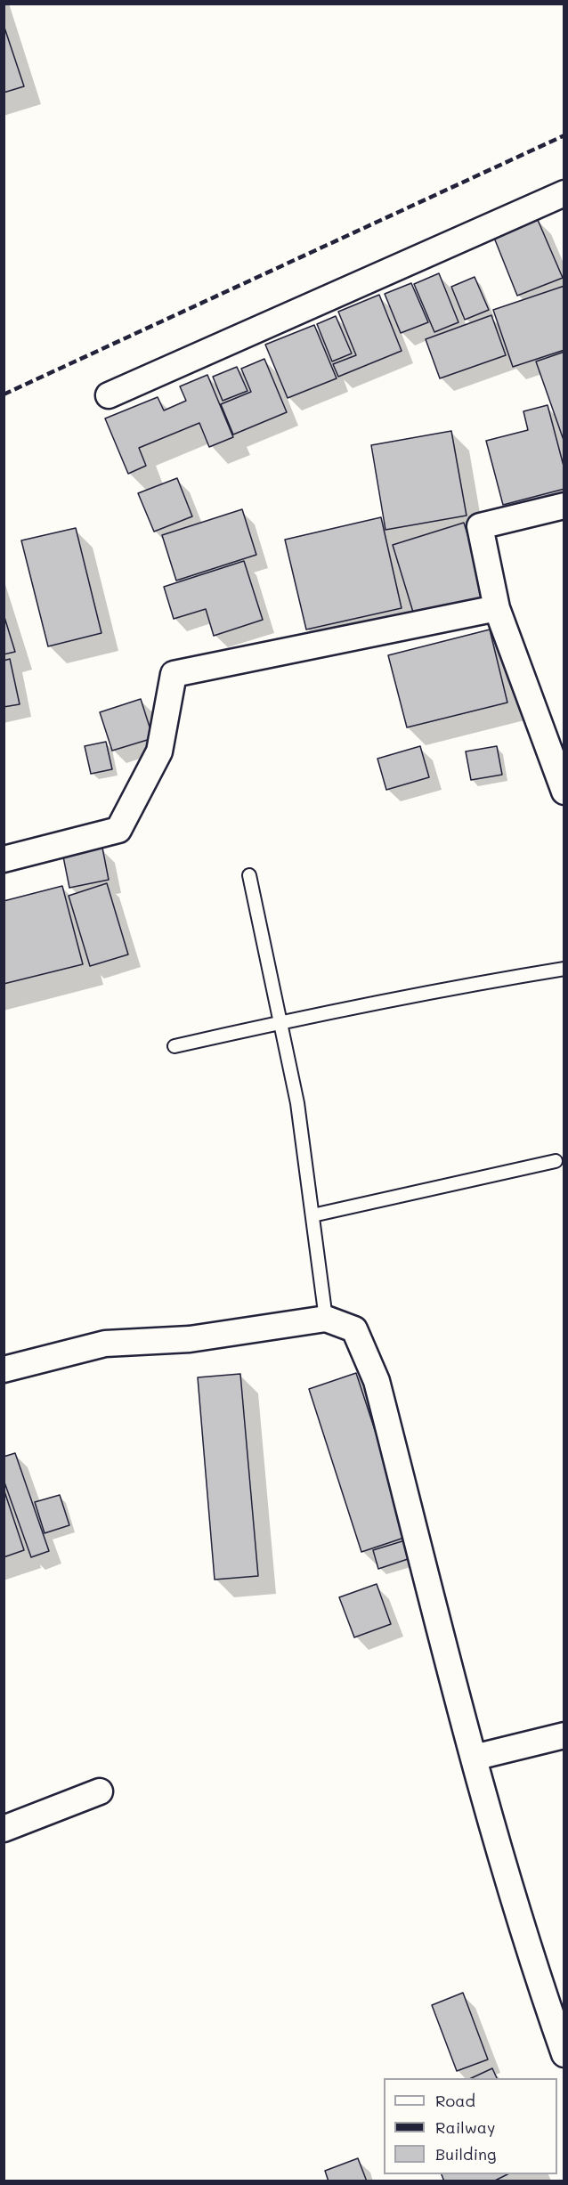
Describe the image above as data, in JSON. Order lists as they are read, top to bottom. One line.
{"legend":["Road","Railway","Building"]}
